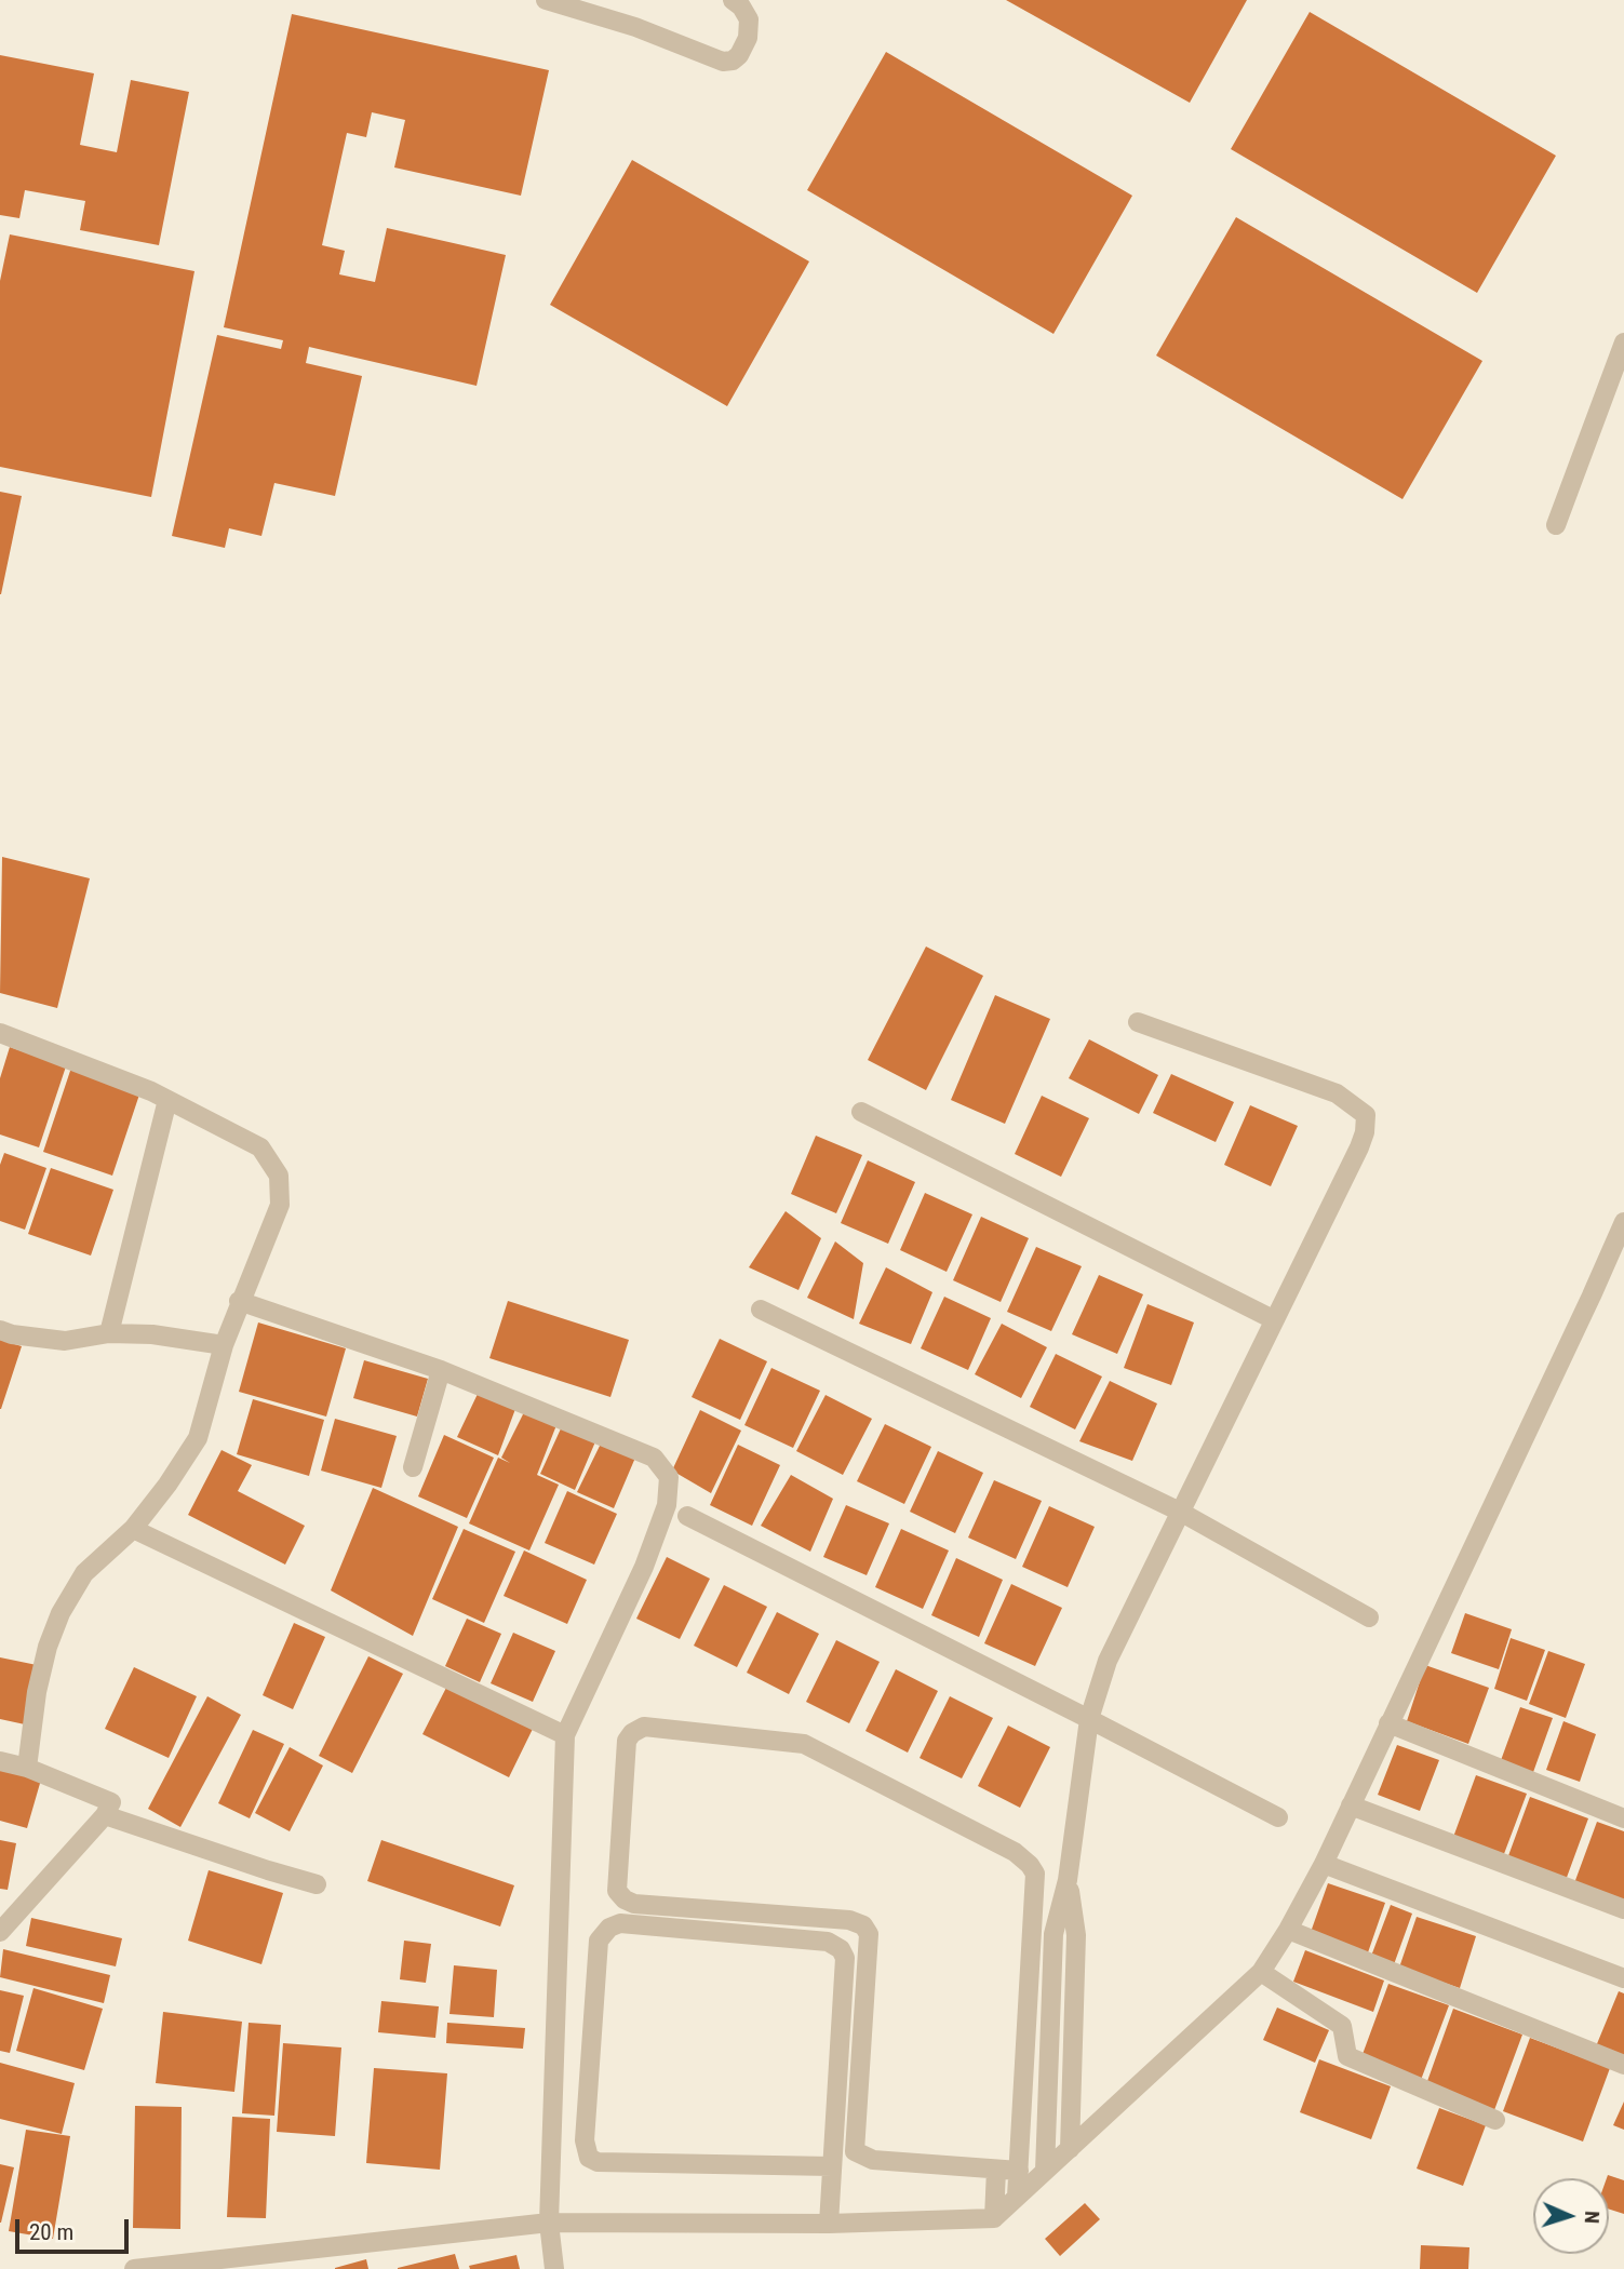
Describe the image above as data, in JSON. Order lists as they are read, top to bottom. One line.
{"scale_bar":"20 m","north":"right"}
